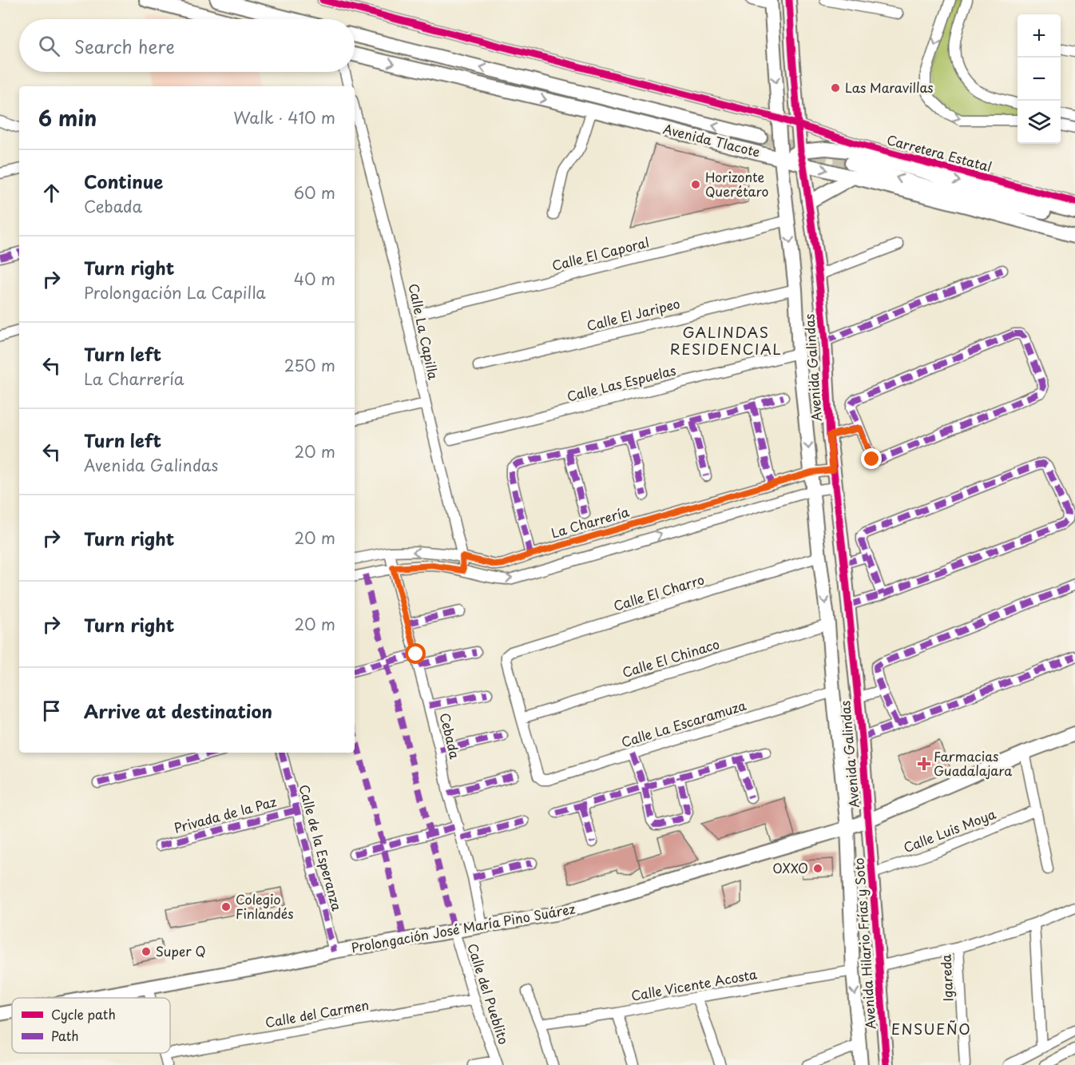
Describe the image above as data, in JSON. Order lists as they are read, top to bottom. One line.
{"streets":{"main road":["Avenida Tlacote","Avenida Galindas","Prolongación José María Pino Suárez","Avenida Hilario Frías y Soto"],"street":["Carretera Estatal","Calle El Caporal","Calle El Jaripeo","Calle La Capilla","Calle Las Espuelas","La Charrería","Calle El Charro","Calle El Chinaco","Calle La Escaramuza","Cebada","Privada de la Paz","Calle Luis Moya","Calle de la Esperanza","Igareda","Calle Vicente Acosta","Calle del Pueblito","Calle del Carmen"]},"crossings":[["Avenida Tlacote","Avenida Galindas"],["Carretera Estatal","Avenida Galindas"],["Calle El Caporal","Avenida Galindas"],["Calle El Jaripeo","Avenida Galindas"],["Calle La Capilla","La Charrería"],["Avenida Galindas","Calle Las Espuelas"],["Avenida Galindas","La Charrería"],["Avenida Galindas","Calle El Charro"],["Avenida Galindas","Calle El Chinaco"],["Avenida Galindas","Calle La Escaramuza"],["Avenida Galindas","Prolongación José María Pino Suárez"],["Avenida Galindas","Avenida Hilario Frías y Soto"],["La Charrería","Cebada"],["Calle El Charro","Calle El Chinaco"],["Calle El Charro","Calle La Escaramuza"],["Calle El Chinaco","Calle La Escaramuza"],["Cebada","Prolongación José María Pino Suárez"],["Privada de la Paz","Calle de la Esperanza"],["Calle Luis Moya","Avenida Hilario Frías y Soto"],["Calle de la Esperanza","Prolongación José María Pino Suárez"],["Prolongación José María Pino Suárez","Avenida Hilario Frías y Soto"],["Prolongación José María Pino Suárez","Calle del Pueblito"],["Avenida Hilario Frías y Soto","Calle Vicente Acosta"],["Calle del Pueblito","Calle del Carmen"]],"districts":["GALINDAS RESIDENCIAL","ENSUEÑO"],"places":{"other":["Las Maravillas","Horizonte Querétaro","OXXO","Colegio Finlandés","Super Q"],"health":["Farmacias Guadalajara"]},"legend":["Cycle path","Path"],"page":{"map_buttons":["+","−"],"search":"Search here","heading":["6 min","Walk · 410 m"],"list":[["Continue","Cebada","60 m"],["Turn right","Prolongación La Capilla","40 m"],["Turn left","La Charrería","250 m"],["Turn left","Avenida Galindas","20 m"],["Turn right","20 m"],["Turn right","20 m"],"Arrive at destination"]}}
